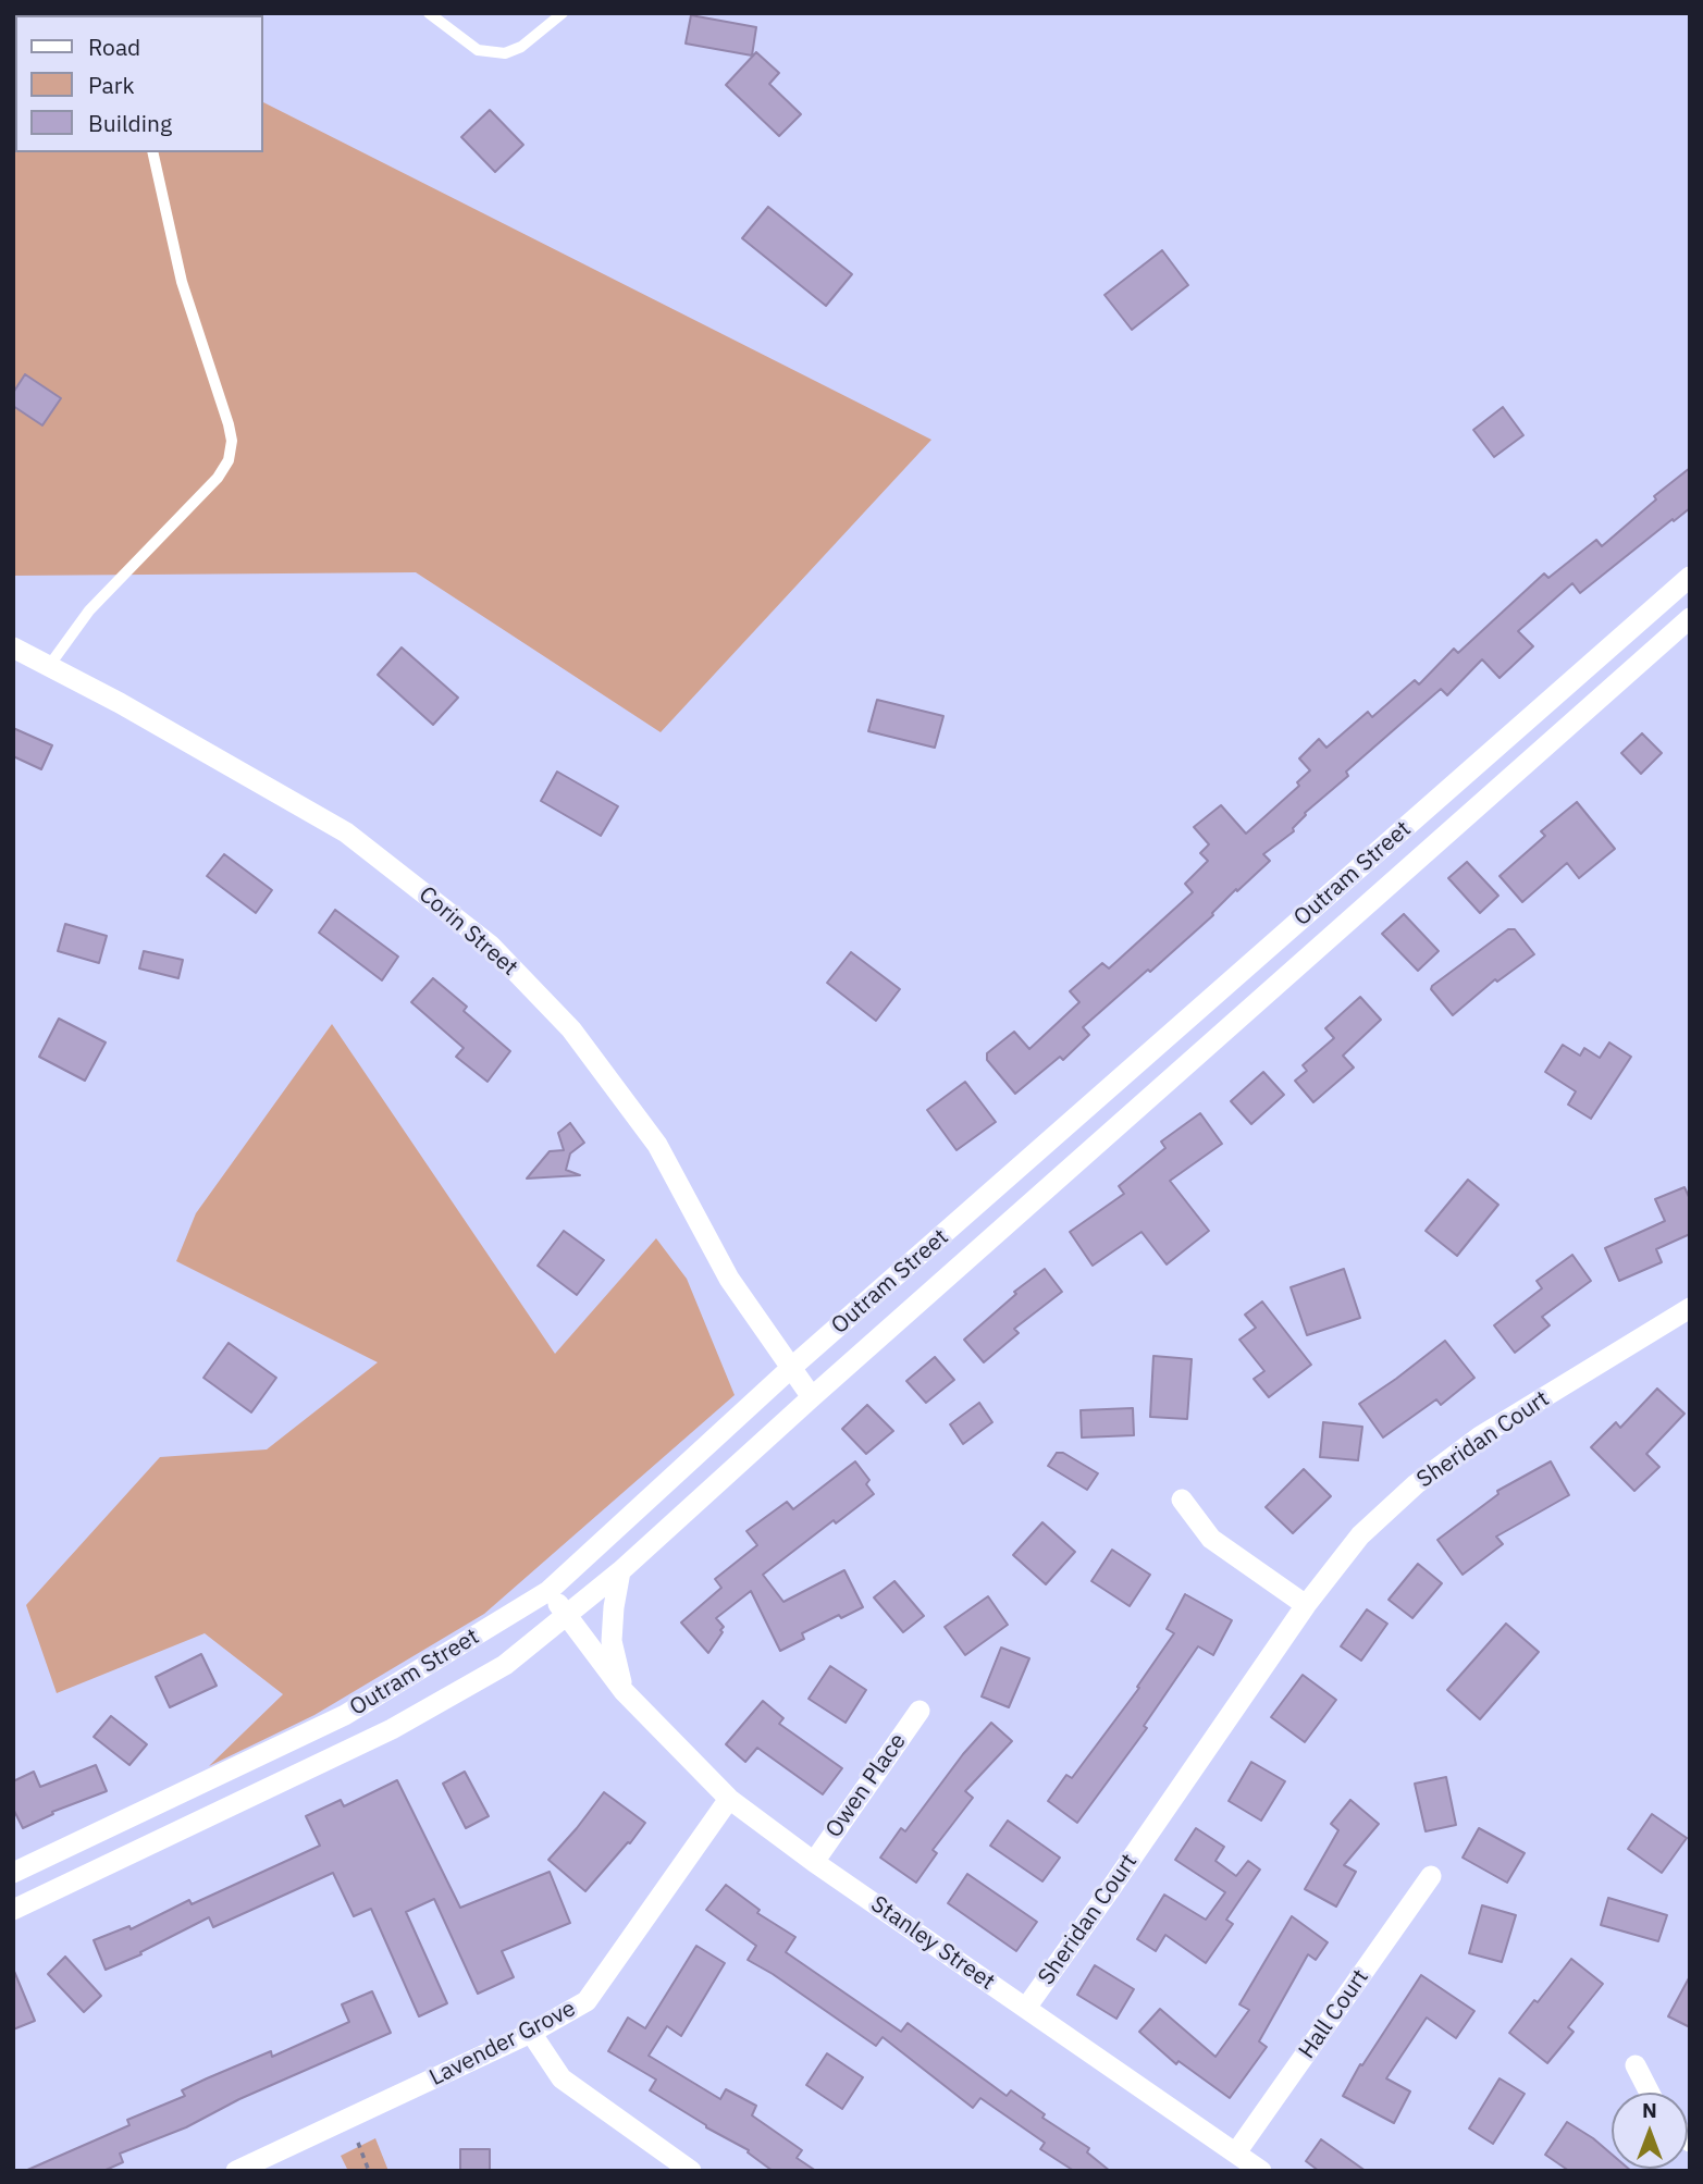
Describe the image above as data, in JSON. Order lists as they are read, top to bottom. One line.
{"streets":{"street":["Outram Street","Corin Street","Sheridan Court","Owen Place","Stanley Street","Hall Court","Lavender Grove"]},"crossings":[["Outram Street","Corin Street"],["Outram Street","Stanley Street"],["Sheridan Court","Stanley Street"],["Owen Place","Stanley Street"],["Stanley Street","Hall Court"],["Stanley Street","Lavender Grove"]],"legend":["Road","Park","Building"],"north":"top"}
